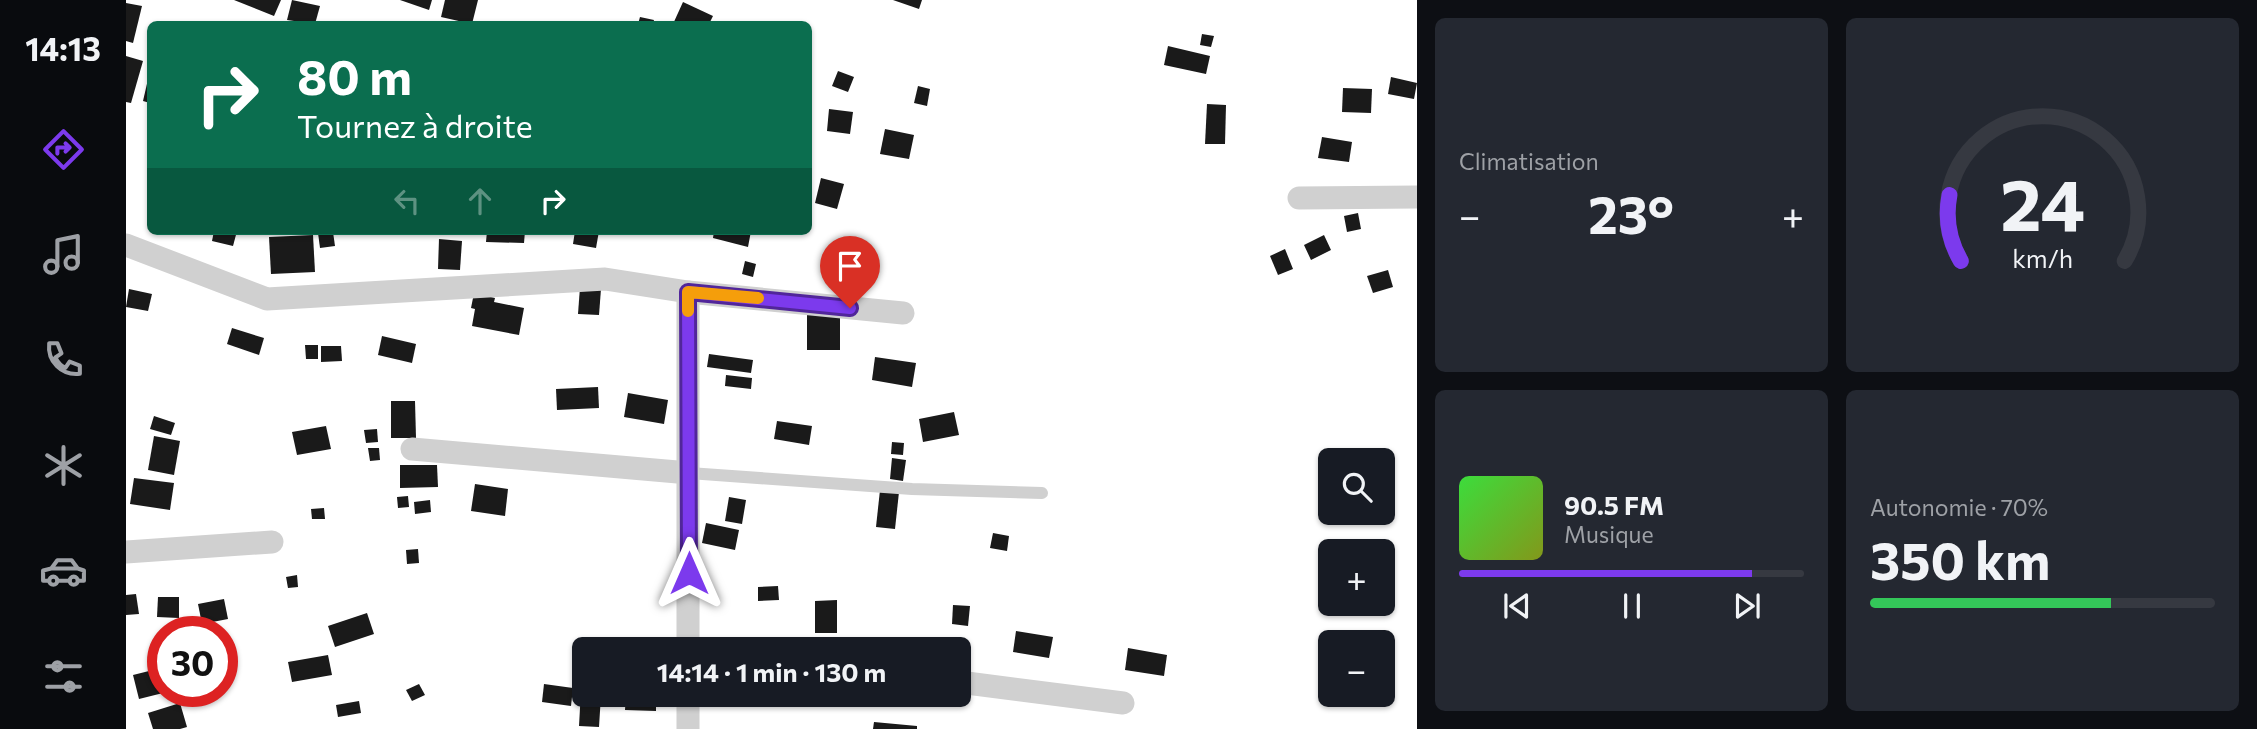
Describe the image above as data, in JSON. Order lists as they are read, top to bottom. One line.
{"page":{"tabs":"14:13","tile":["Climatisation",["Autonomie · 70%","350 km"]],"turn":["80 m","Tournez à droite"],"heat":["−","23°","+"],"map_buttons":["+","−"],"song":["90.5 FM","Musique"],"limit":"30","trip":"14:14 · 1 min · 130 m","gauge":["24","km/h"]}}
